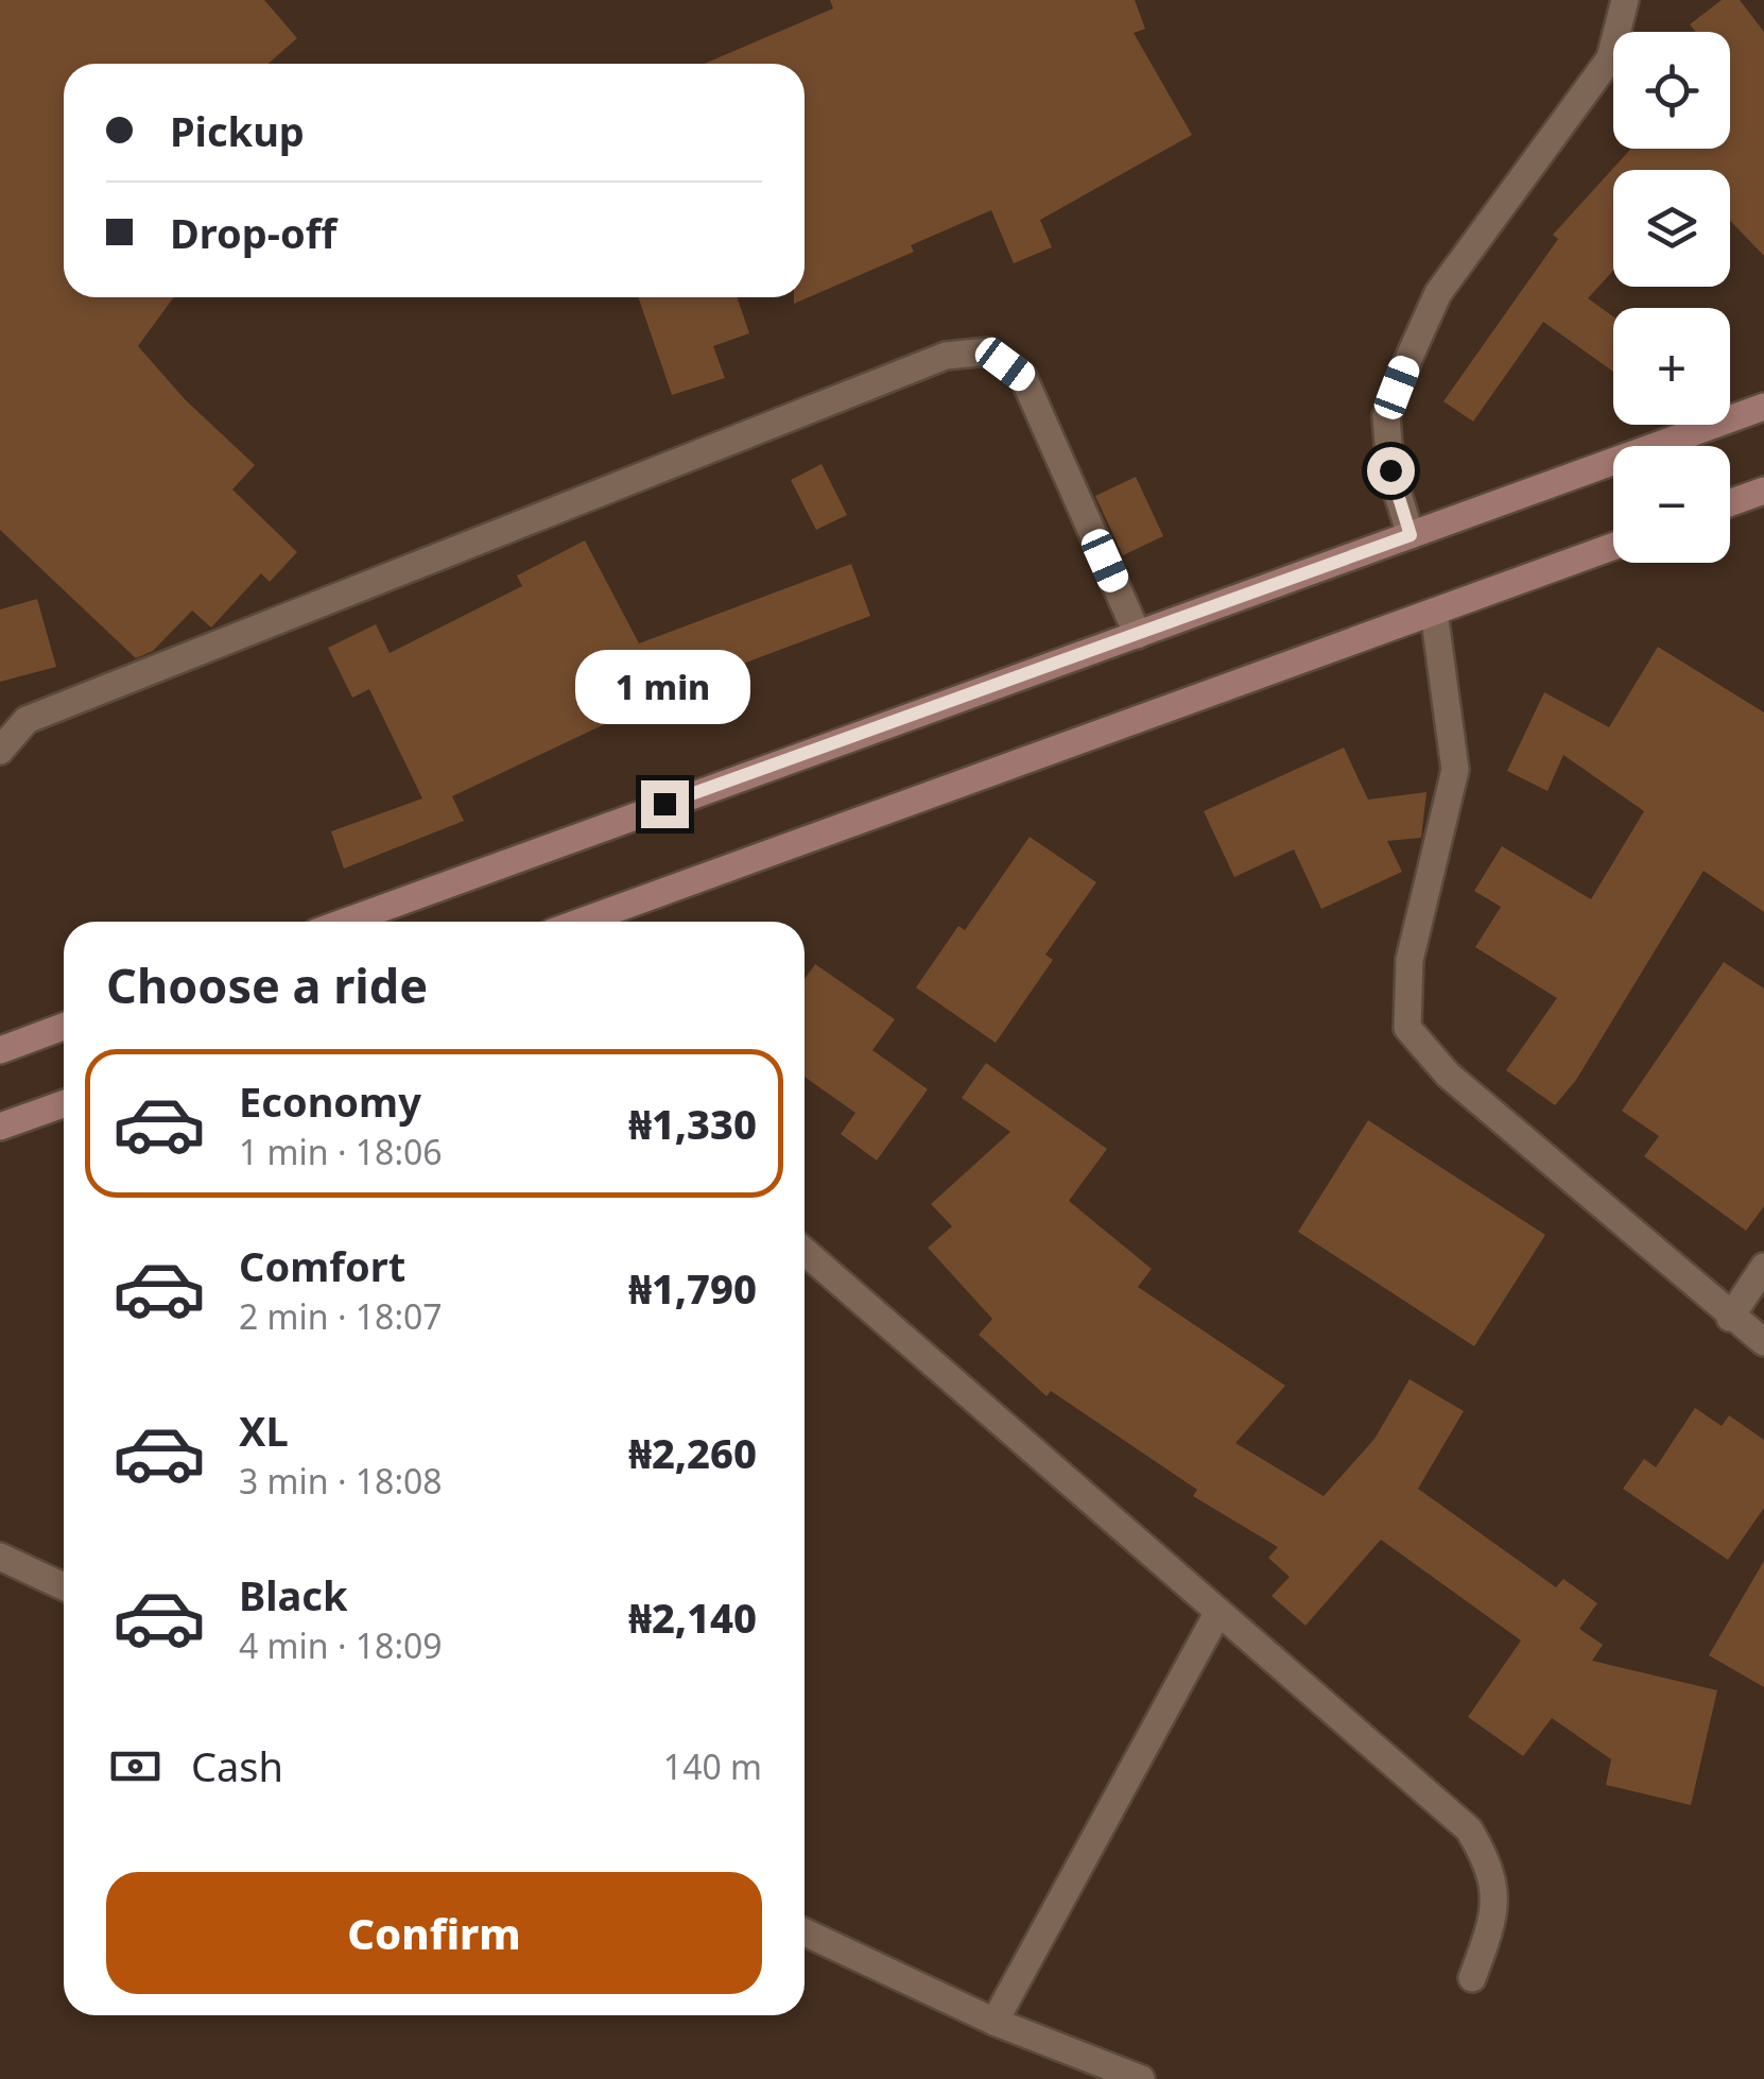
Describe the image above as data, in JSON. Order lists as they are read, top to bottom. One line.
{"page":{"map_buttons":["+","−"],"banner":["Pickup","Drop-off"],"bubble":"1 min","heading":"Choose a ride","list":[{"name":"Economy","note":"1 min · 18:06","value":"₦1,330"},{"name":"Comfort","note":"2 min · 18:07","value":"₦1,790"},{"name":"XL","note":"3 min · 18:08","value":"₦2,260"},{"name":"Black","note":"4 min · 18:09","value":"₦2,140"}],"pay":["Cash","140 m"],"buttons":"Confirm"}}
